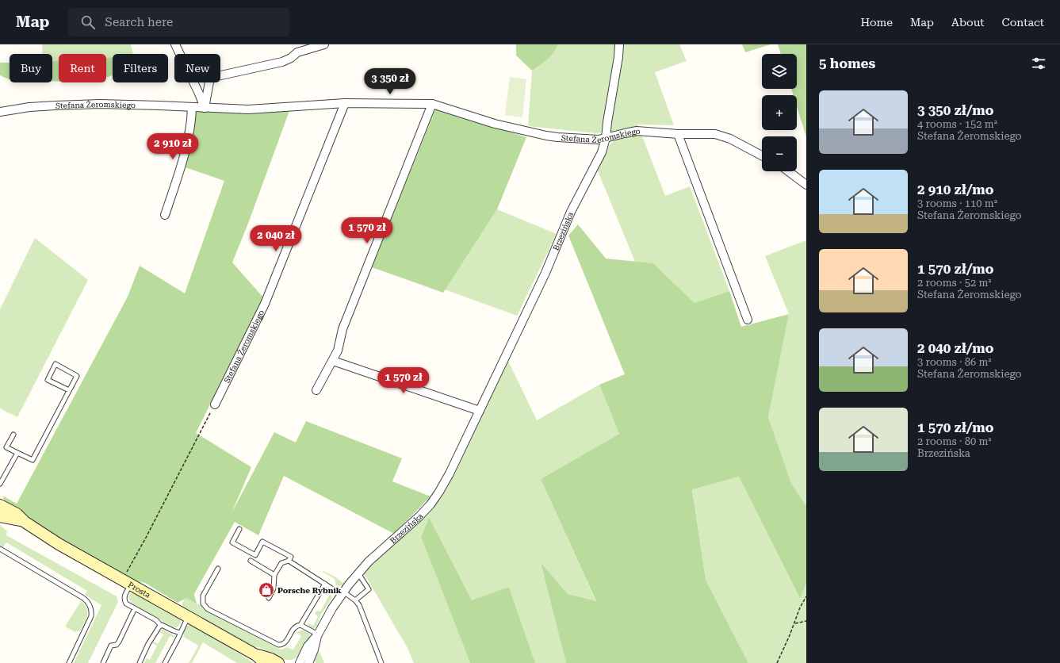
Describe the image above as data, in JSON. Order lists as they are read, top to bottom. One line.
{"streets":{"main road":["Prosta"],"street":["Stefana Żeromskiego","Brzezińska"]},"crossings":[["Stefana Żeromskiego","Brzezińska"]],"places":{"shop":["Porsche Rybnik"]},"page":{"header":"Map","search":"Search here","nav":["Home","Map","About","Contact"],"heading":"5 homes","map_buttons":["+","−"],"chip":["Buy","Rent","Filters","New"],"price":["3 350 zł","2 910 zł","1 570 zł","2 040 zł","1 570 zł"],"list":[{"name":"3 350 zł/mo","note":"4 rooms · 152 m² · Stefana Żeromskiego"},{"name":"2 910 zł/mo","note":"3 rooms · 110 m² · Stefana Żeromskiego"},{"name":"1 570 zł/mo","note":"2 rooms · 52 m² · Stefana Żeromskiego"},{"name":"2 040 zł/mo","note":"3 rooms · 86 m² · Stefana Żeromskiego"},{"name":"1 570 zł/mo","note":"2 rooms · 80 m² · Brzezińska"}]}}
